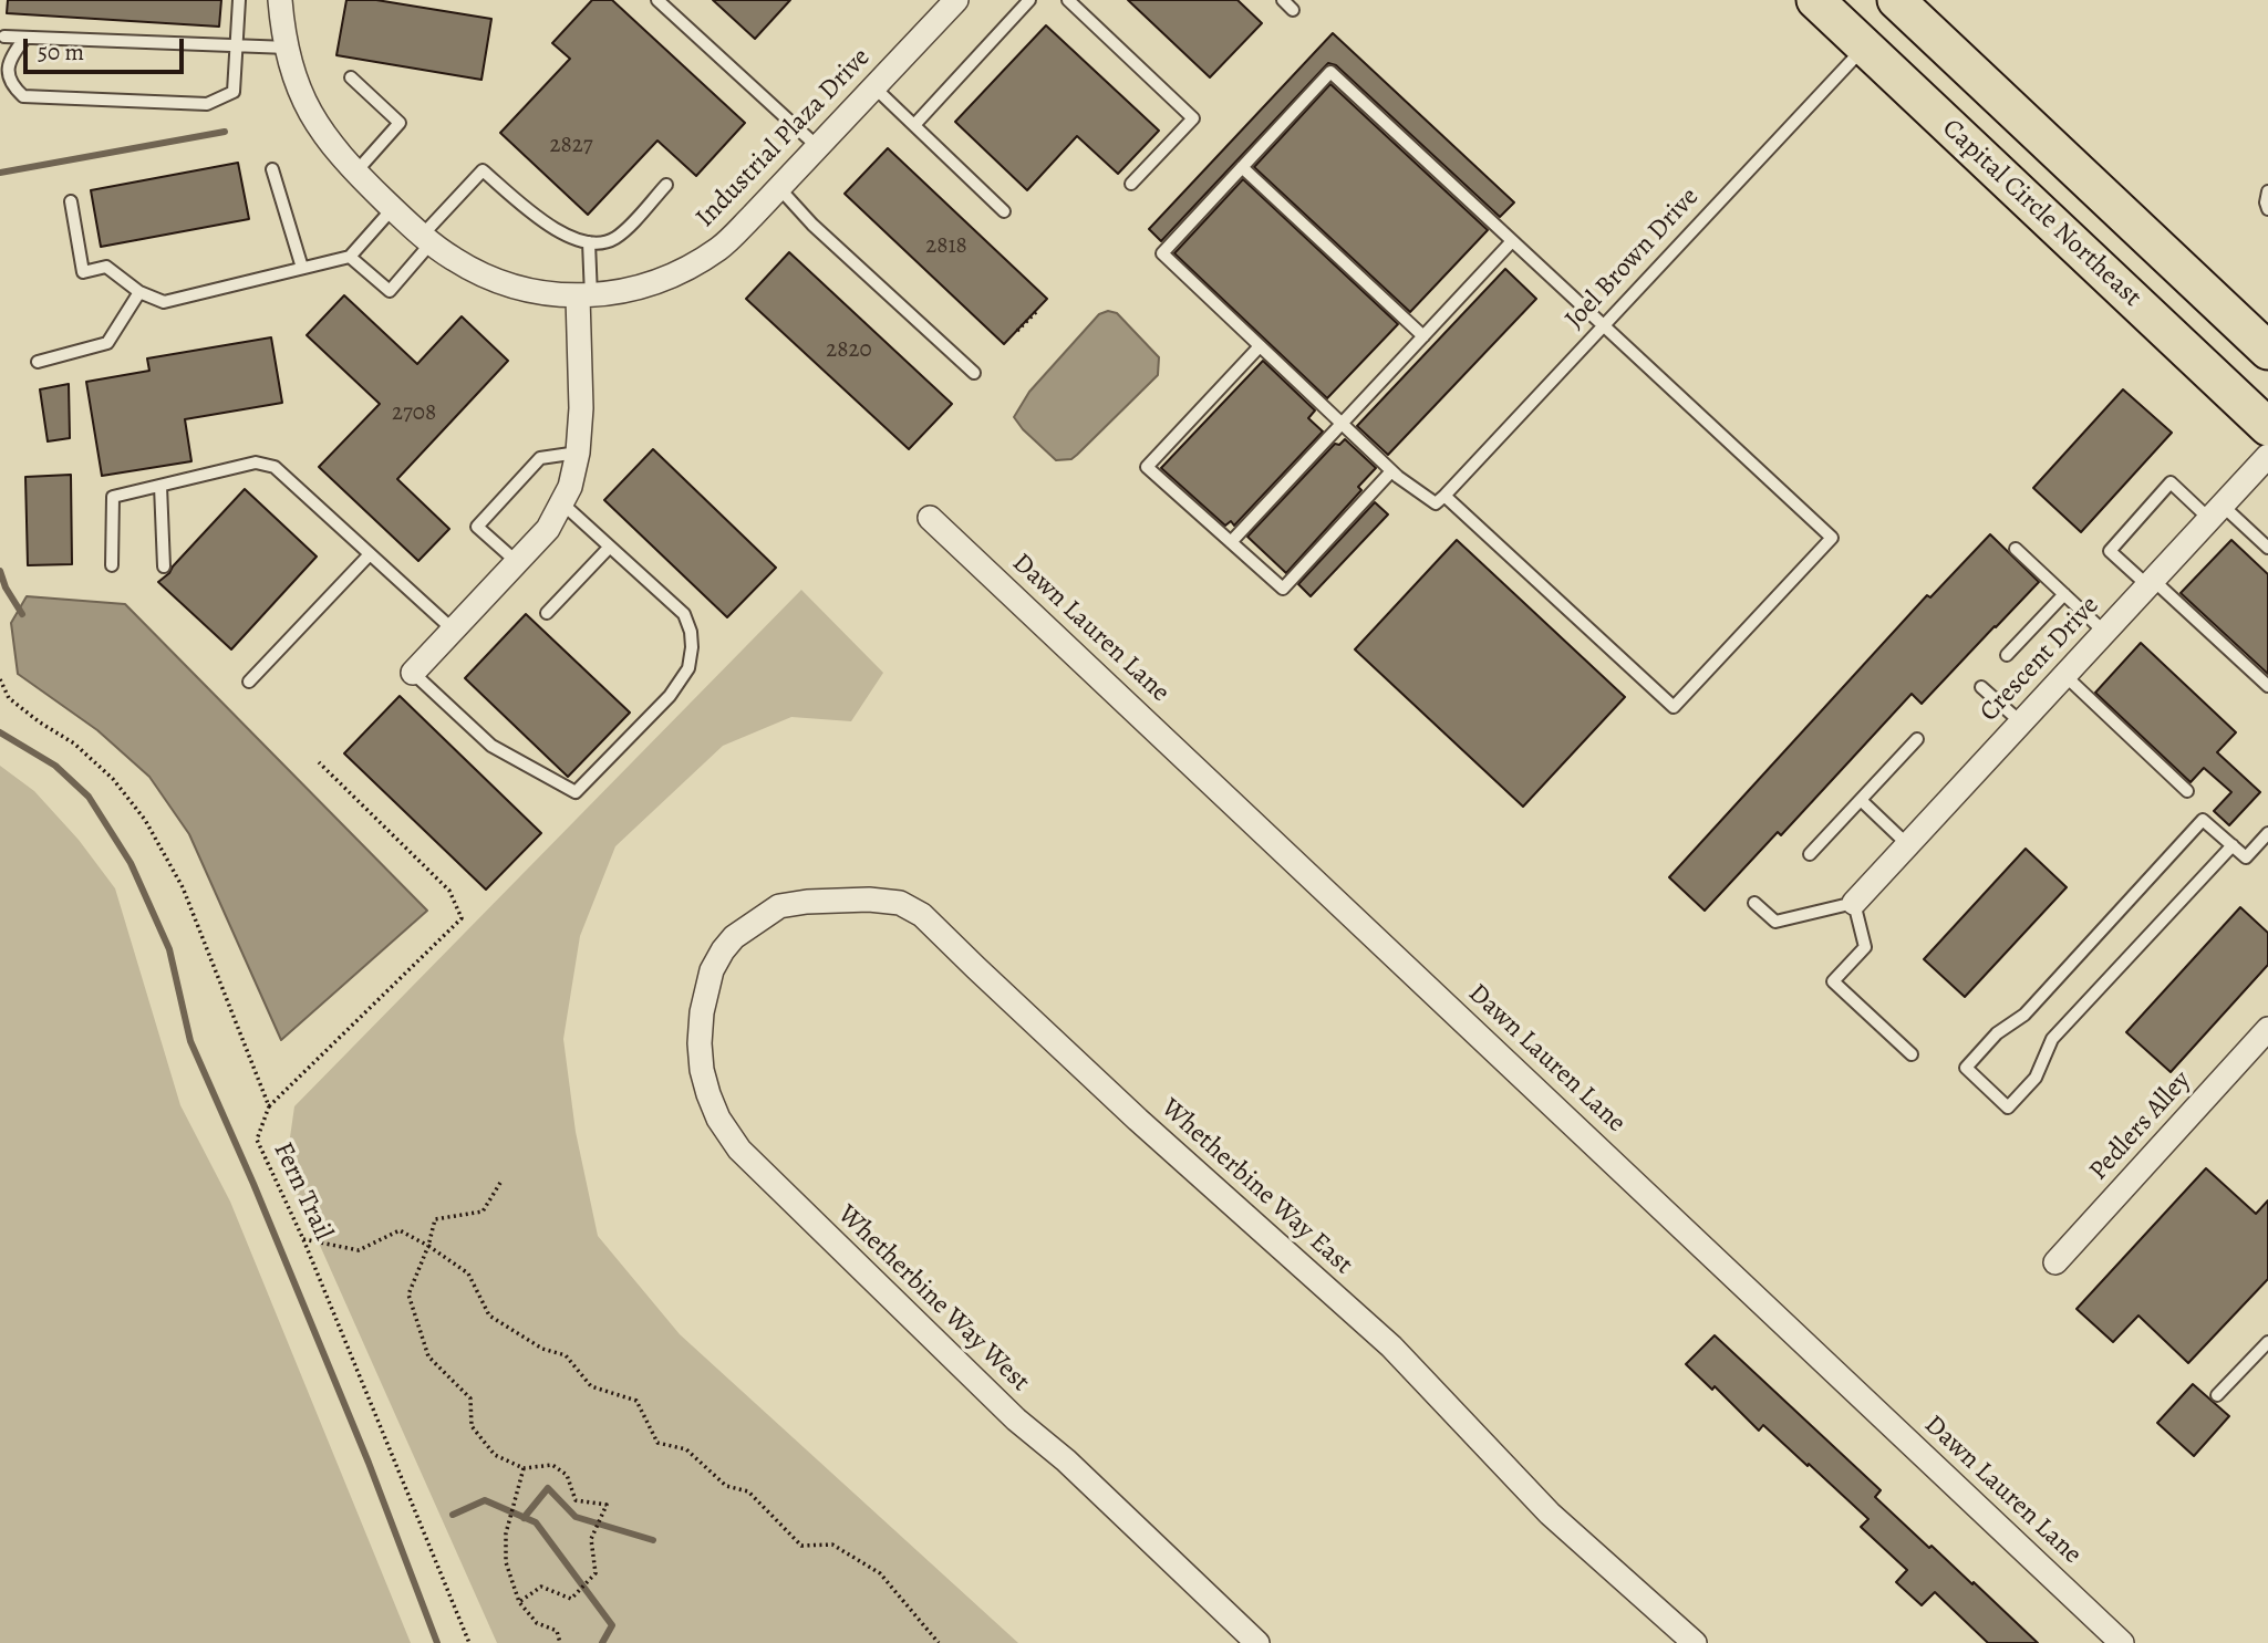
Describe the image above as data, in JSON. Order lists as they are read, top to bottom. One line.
{"streets":{"main road":["Capital Circle Northeast"],"street":["Industrial Plaza Drive","Dawn Lauren Lane","Crescent Drive","Pedlers Alley","Whetherbine Way East","Whetherbine Way West"],"lane":["Joel Brown Drive"],"path":["Fern Trail"]},"crossings":[["Capital Circle Northeast","Joel Brown Drive"],["Whetherbine Way East","Whetherbine Way West"]],"house_numbers":["2827","2818","2820","2708"],"scale_bar":"50 m"}
